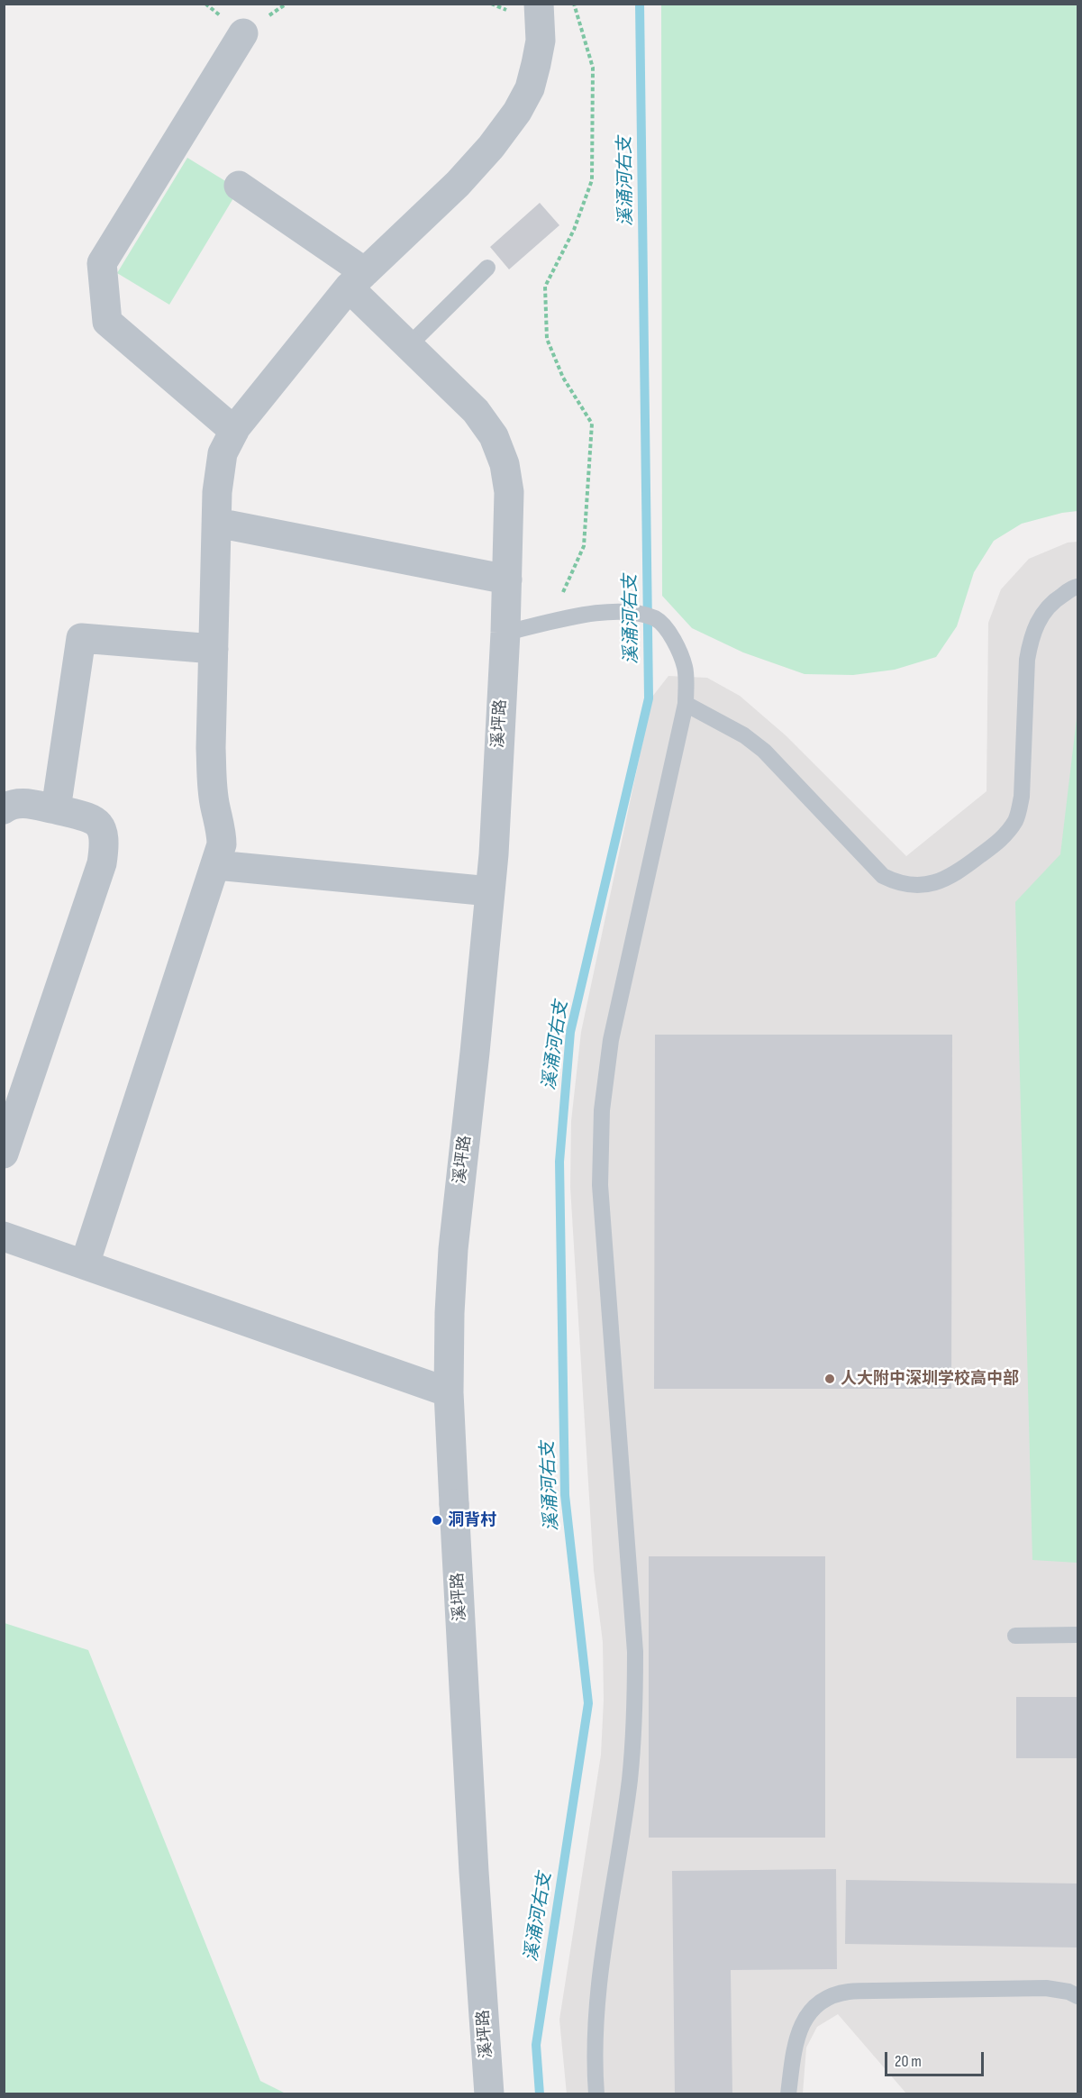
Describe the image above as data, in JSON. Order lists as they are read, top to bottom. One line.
{"streets":{"street":["溪坪路"]},"water":["溪涌河右支"],"places":["人大附中深圳学校高中部","洞背村"],"scale_bar":"20 m"}
